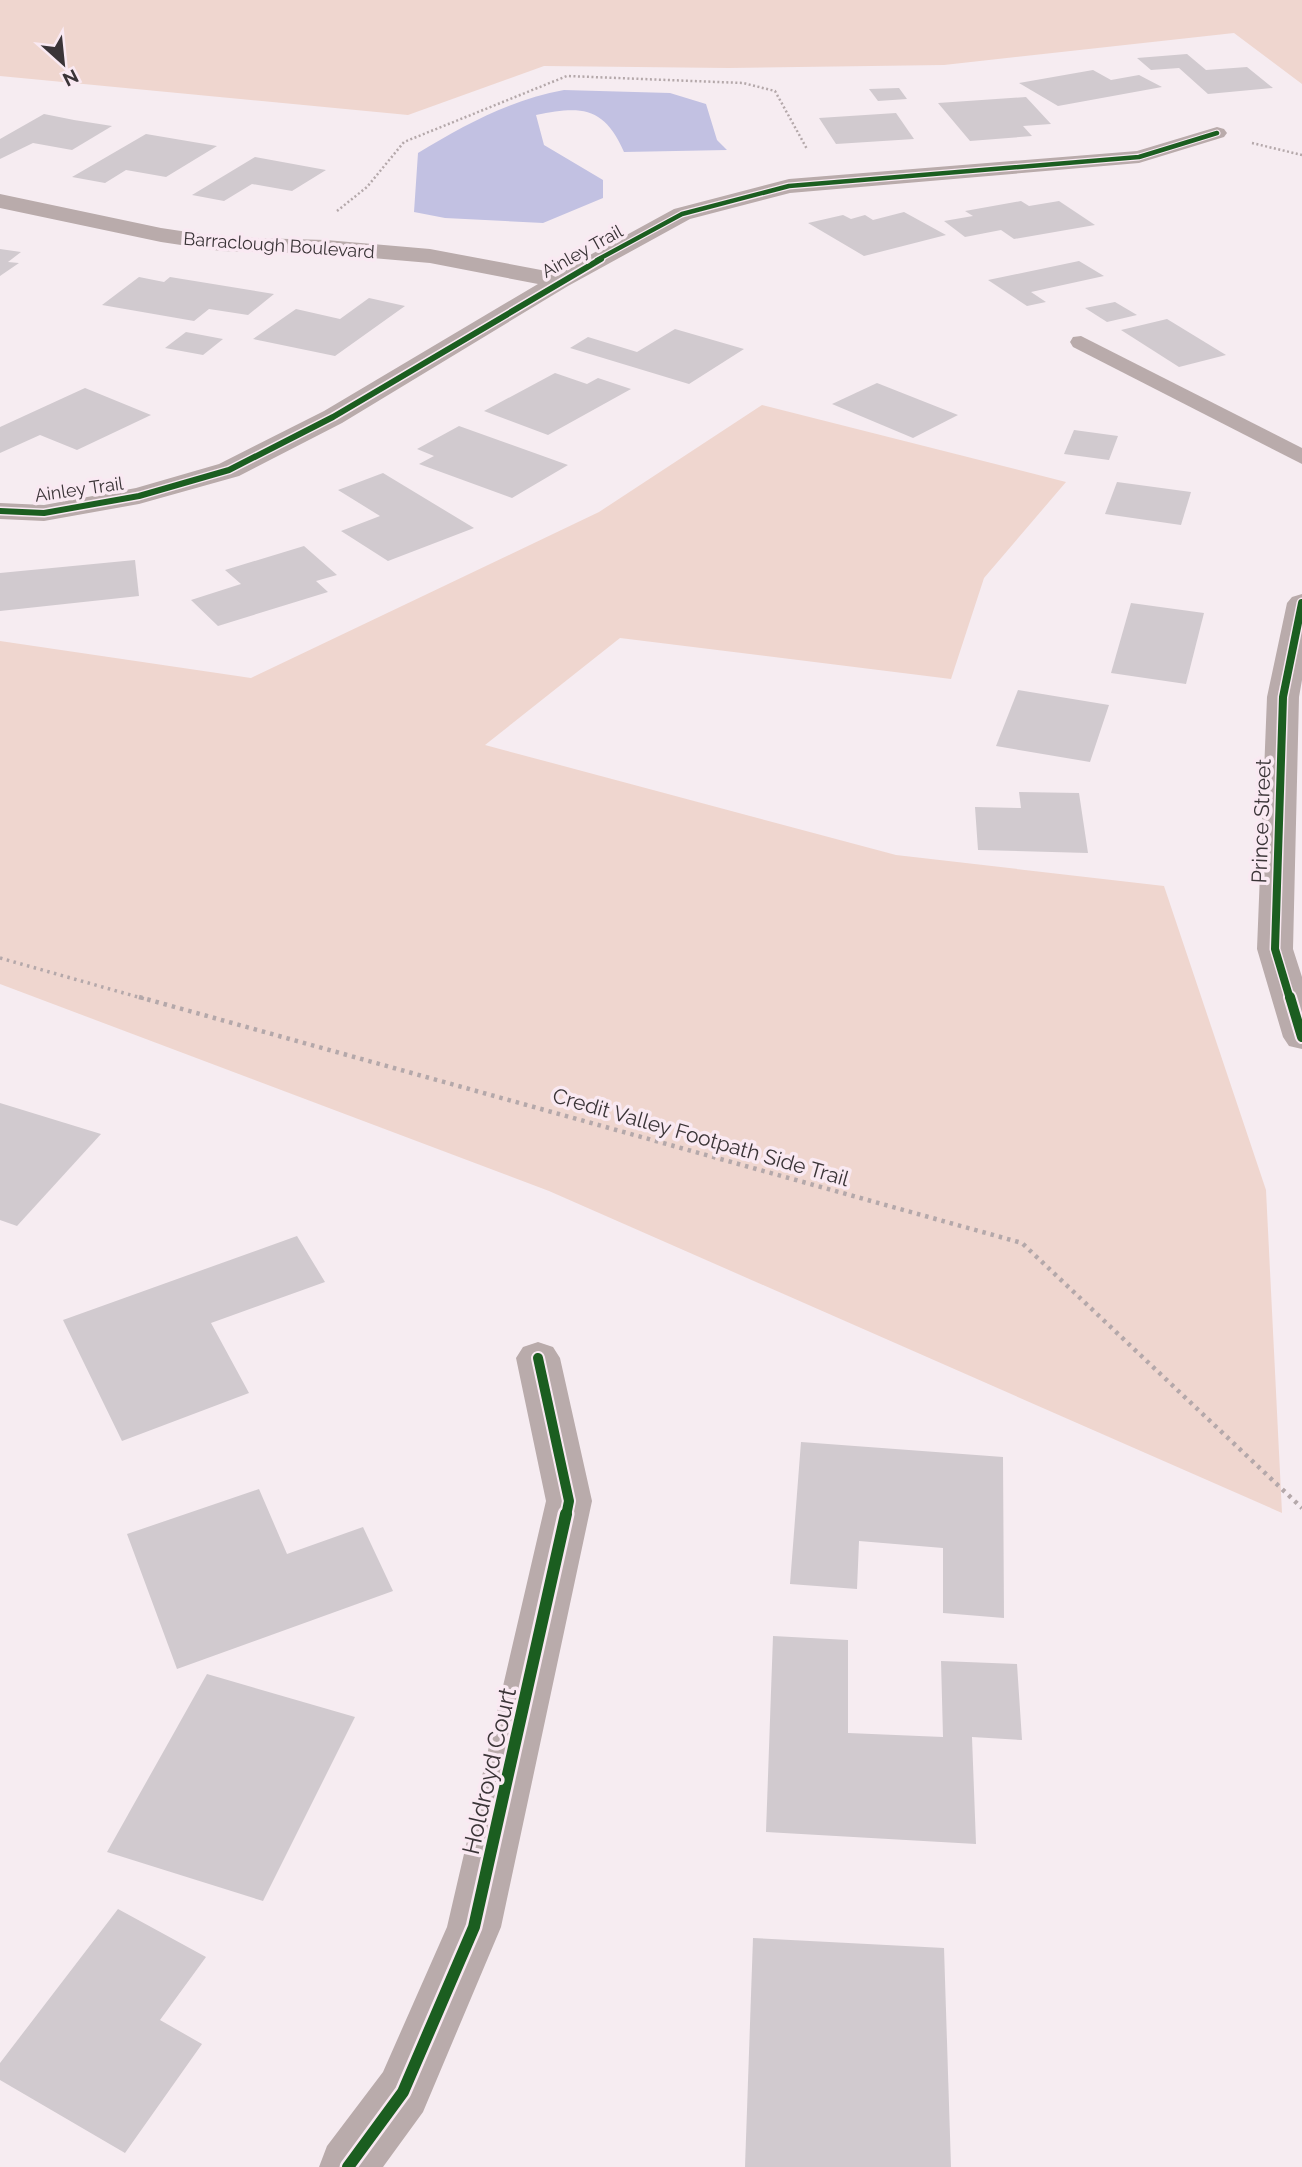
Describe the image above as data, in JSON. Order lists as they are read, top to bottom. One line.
{"streets":{"street":["Barraclough Boulevard","Ainley Trail","Prince Street","Holdroyd Court"],"path":["Credit Valley Footpath Side Trail"]},"crossings":[["Barraclough Boulevard","Ainley Trail"]],"north":"bottom right"}
